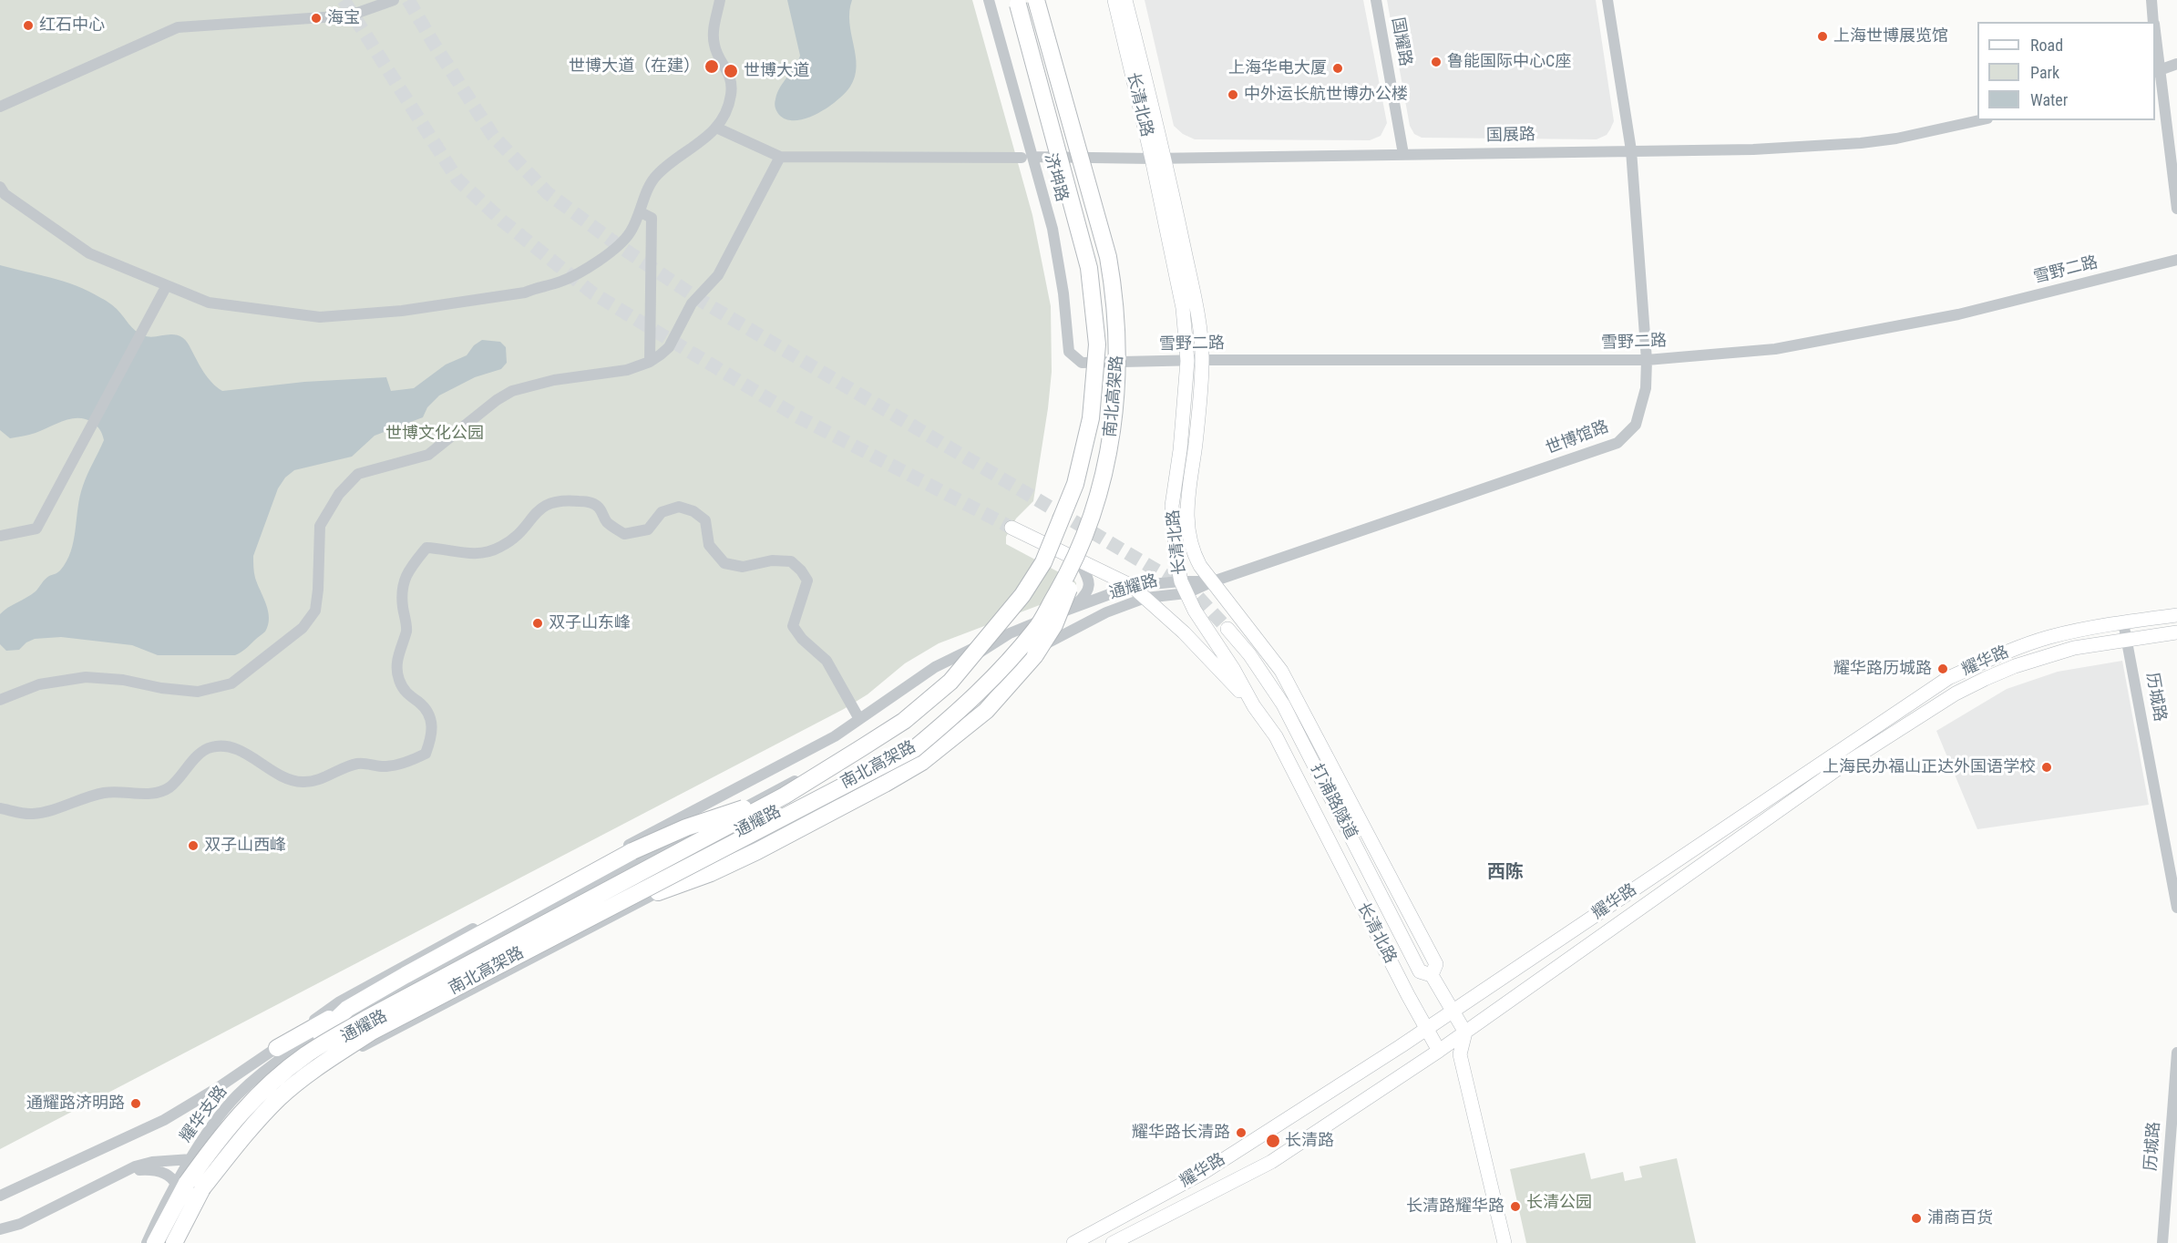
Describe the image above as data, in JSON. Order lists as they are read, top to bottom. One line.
{"streets":{"highway":["南北高架路"],"main road":["长清北路","耀华路","打浦路隧道"],"street":["国耀路","国展路","济坤路","雪野二路","世博馆路","通耀路","历城路","耀华支路"]},"crossings":[["国耀路","国展路"],["长清北路","国展路"],["长清北路","雪野二路"],["长清北路","世博馆路"],["长清北路","通耀路"],["长清北路","耀华路"],["长清北路","打浦路隧道"],["国展路","济坤路"],["国展路","世博馆路"],["济坤路","雪野二路"],["雪野二路","世博馆路"],["世博馆路","通耀路"],["通耀路","耀华支路"],["耀华路","历城路"]],"districts":["西陈"],"parks":["世博文化公园","长清公园"],"places":["海宝","红石中心","上海世博展览馆","鲁能国际中心C座","世博大道（在建）","上海华电大厦","世博大道","中外运长航世博办公楼","双子山东峰","耀华路历城路","上海民办福山正达外国语学校","双子山西峰","通耀路济明路","耀华路长清路","长清路","长清路耀华路","浦商百货"],"legend":["Road","Park","Water"]}
